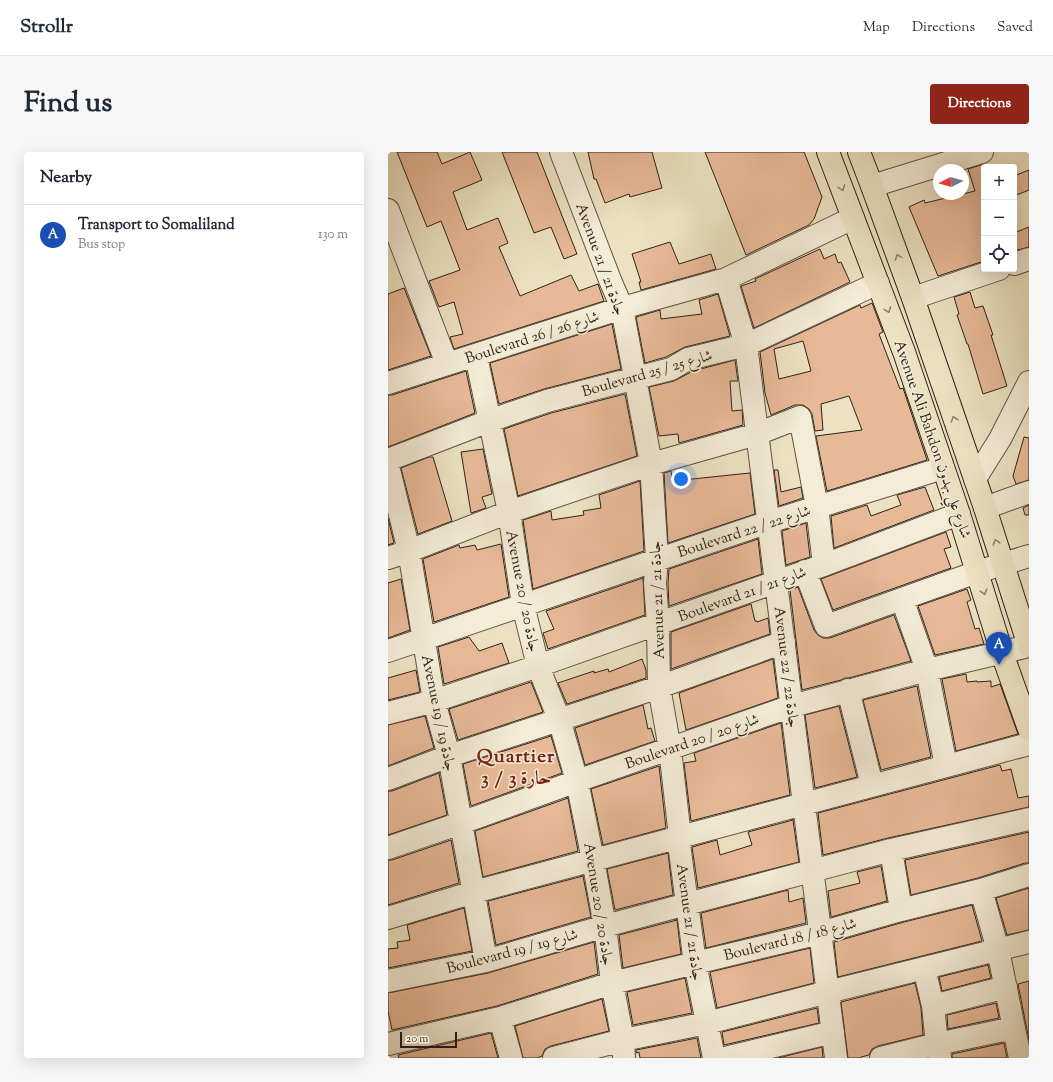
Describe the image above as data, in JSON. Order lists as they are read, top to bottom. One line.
{"streets":{"main road":["Avenue Ali Bahdon شارع علي بهدون"],"street":["Avenue 21 / جادة 21","Boulevard 26 / شارع 26","Boulevard 25 / شارع 25","Boulevard 22 / شارع 22","Avenue 20 / جادة 20","Boulevard 21 / شارع 21","Avenue 22 / جادة 22","Avenue 19 / جادة 19","Boulevard 20 / شارع 20","Boulevard 18 / شارع 18","Boulevard 19 / شارع 19"]},"crossings":[["Avenue 21 / جادة 21","Boulevard 26 / شارع 26"],["Avenue 21 / جادة 21","Boulevard 25 / شارع 25"],["Avenue 21 / جادة 21","Boulevard 22 / شارع 22"],["Avenue 21 / جادة 21","Boulevard 21 / شارع 21"],["Avenue 21 / جادة 21","Boulevard 20 / شارع 20"],["Avenue 21 / جادة 21","Boulevard 18 / شارع 18"],["Avenue 21 / جادة 21","Boulevard 19 / شارع 19"],["Boulevard 26 / شارع 26","Avenue Ali Bahdon شارع علي بهدون"],["Boulevard 26 / شارع 26","Avenue 20 / جادة 20"],["Boulevard 26 / شارع 26","Avenue 22 / جادة 22"],["Boulevard 25 / شارع 25","Avenue Ali Bahdon شارع علي بهدون"],["Boulevard 25 / شارع 25","Avenue 20 / جادة 20"],["Boulevard 25 / شارع 25","Avenue 22 / جادة 22"],["Avenue Ali Bahdon شارع علي بهدون","Boulevard 22 / شارع 22"],["Avenue Ali Bahdon شارع علي بهدون","Boulevard 21 / شارع 21"],["Avenue Ali Bahdon شارع علي بهدون","Boulevard 20 / شارع 20"],["Boulevard 22 / شارع 22","Avenue 20 / جادة 20"],["Boulevard 22 / شارع 22","Avenue 22 / جادة 22"],["Boulevard 22 / شارع 22","Avenue 19 / جادة 19"],["Avenue 20 / جادة 20","Boulevard 21 / شارع 21"],["Avenue 20 / جادة 20","Boulevard 20 / شارع 20"],["Avenue 20 / جادة 20","Boulevard 18 / شارع 18"],["Avenue 20 / جادة 20","Boulevard 19 / شارع 19"],["Boulevard 21 / شارع 21","Avenue 22 / جادة 22"],["Boulevard 21 / شارع 21","Avenue 19 / جادة 19"],["Avenue 22 / جادة 22","Boulevard 20 / شارع 20"],["Avenue 22 / جادة 22","Boulevard 18 / شارع 18"],["Avenue 22 / جادة 22","Boulevard 19 / شارع 19"],["Avenue 19 / جادة 19","Boulevard 20 / شارع 20"],["Avenue 19 / جادة 19","Boulevard 19 / شارع 19"]],"districts":["Quartier 3 / حارة 3"],"scale_bar":"20 m","north":"left","page":{"header":"Strollr","nav":["Map","Directions","Saved"],"title":"Find us","buttons":"Directions","heading":"Nearby","map_buttons":["+","−"],"list":[{"mark":"A","name":"Transport to Somaliland","note":"Bus stop","value":"130 m"}],"pins":"A","scale":"20 m"}}
